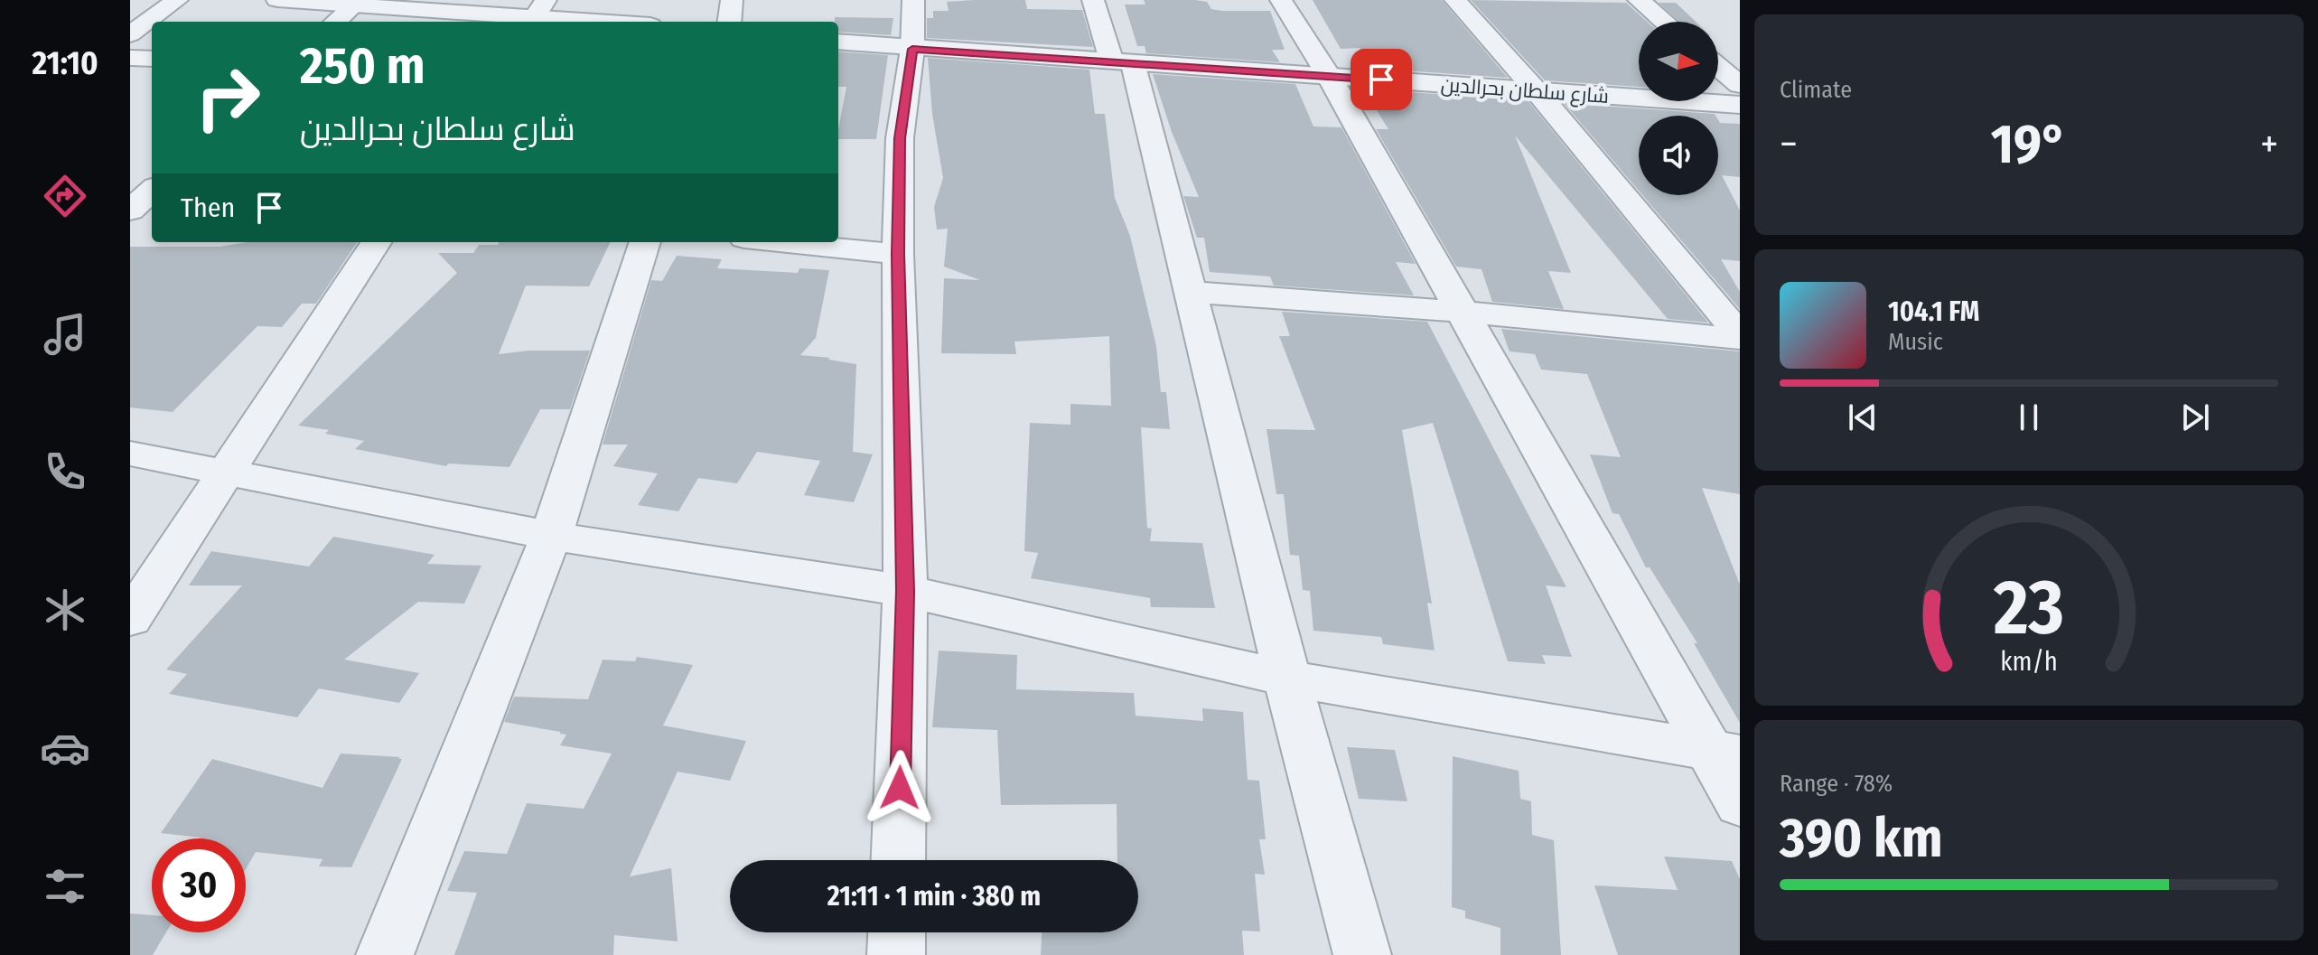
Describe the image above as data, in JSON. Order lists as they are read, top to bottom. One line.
{"streets":{"street":["شارع سلطان بحرالدين"]},"north":"right","page":{"tabs":"21:10","tile":["Climate",["Range · 78%","390 km"]],"turn":["250 m","شارع سلطان بحرالدين"],"heat":["−","19°","+"],"then":"Then","song":["104.1 FM","Music"],"limit":"30","trip":"21:11 · 1 min · 380 m","gauge":["23","km/h"]}}
